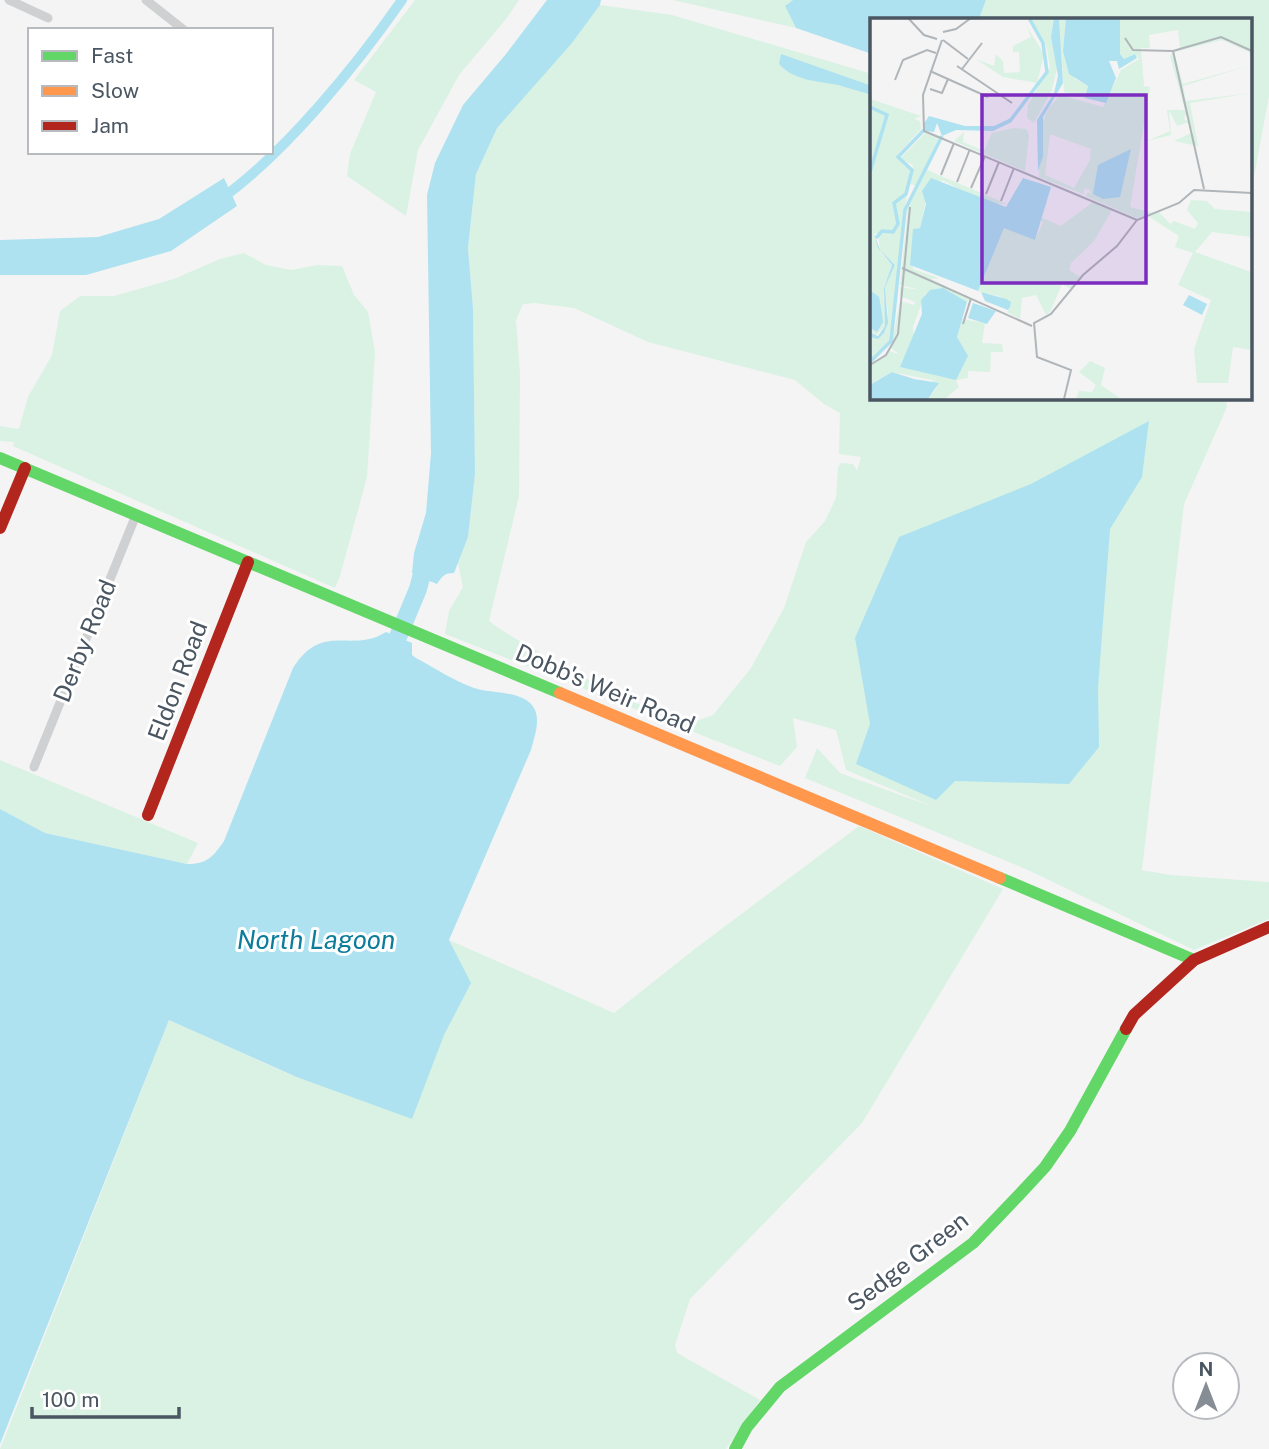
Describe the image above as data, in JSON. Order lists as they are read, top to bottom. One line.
{"streets":{"street":["Derby Road","Eldon Road","Dobb's Weir Road","Sedge Green"]},"crossings":[["Derby Road","Dobb's Weir Road"],["Eldon Road","Dobb's Weir Road"],["Dobb's Weir Road","Sedge Green"]],"water":["North Lagoon"],"legend":["Fast","Slow","Jam"],"scale_bar":"100 m","north":"top"}
